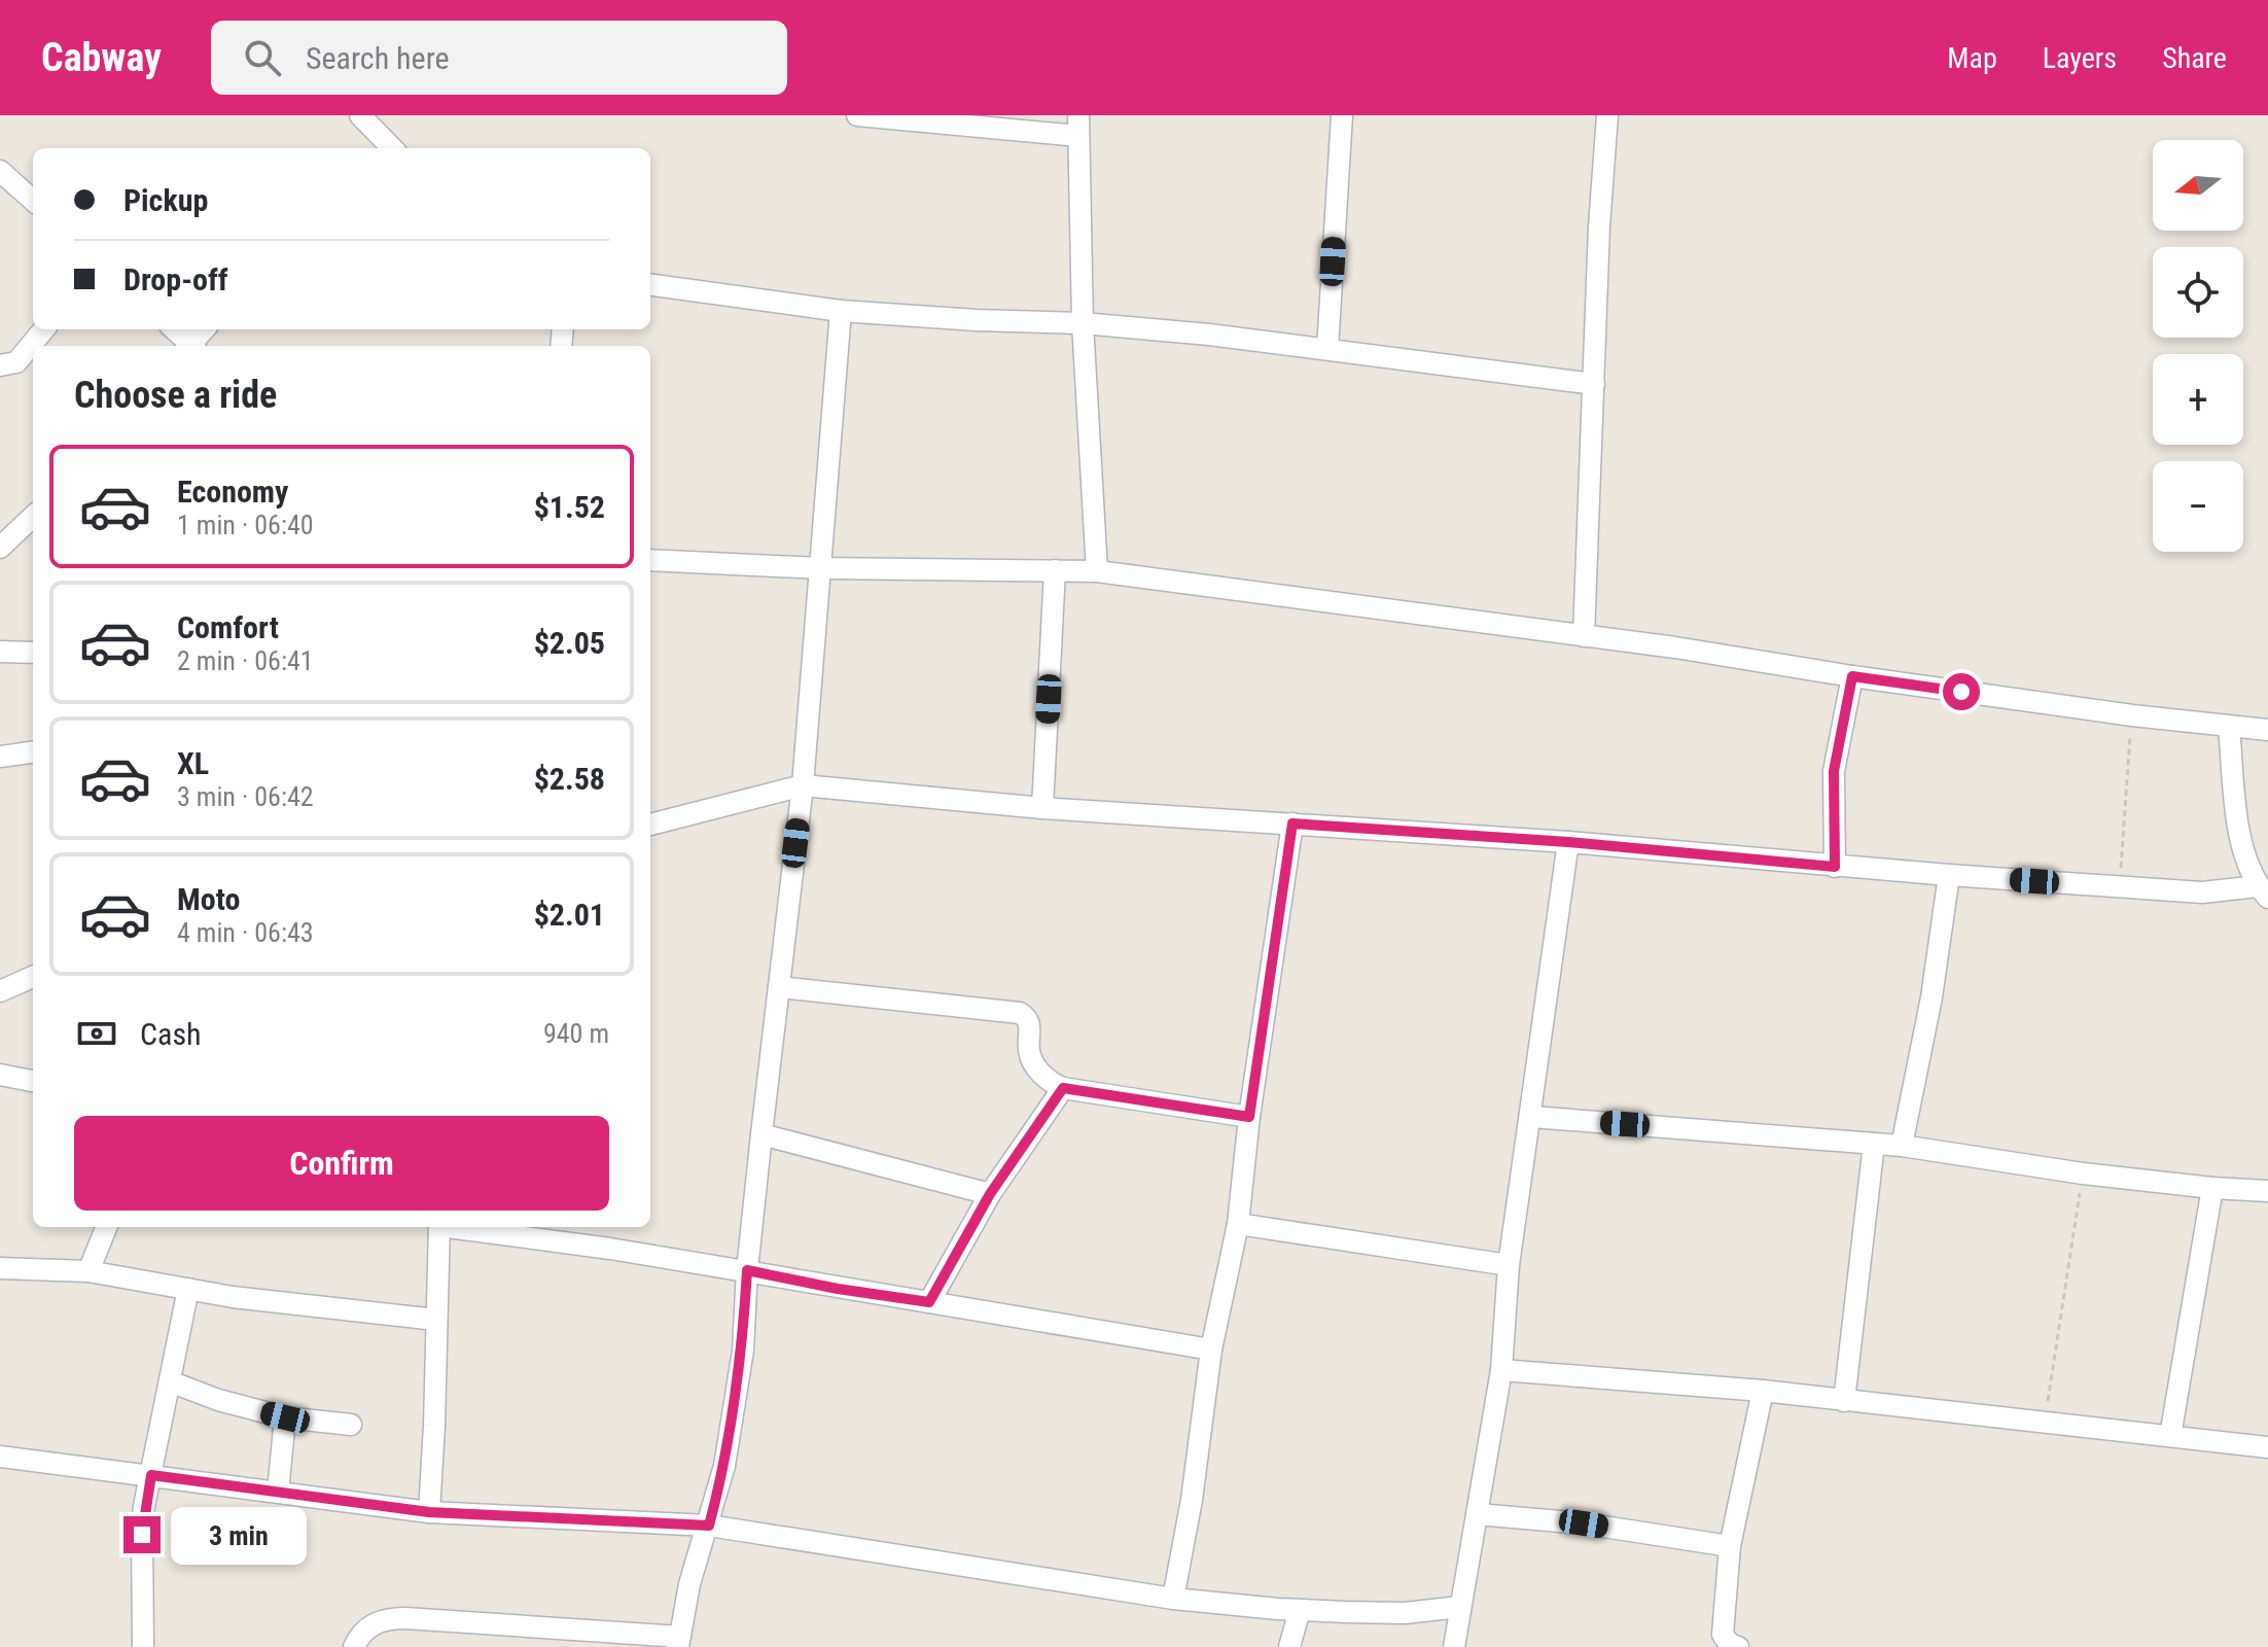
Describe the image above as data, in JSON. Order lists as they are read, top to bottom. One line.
{"north":"left","page":{"header":"Cabway","search":"Search here","nav":["Map","Layers","Share"],"map_buttons":["+","−"],"banner":["Pickup","Drop-off"],"heading":"Choose a ride","list":[{"name":"Economy","note":"1 min · 06:40","value":"$1.52"},{"name":"Comfort","note":"2 min · 06:41","value":"$2.05"},{"name":"XL","note":"3 min · 06:42","value":"$2.58"},{"name":"Moto","note":"4 min · 06:43","value":"$2.01"}],"pay":["Cash","940 m"],"buttons":"Confirm","bubble":"3 min"}}
